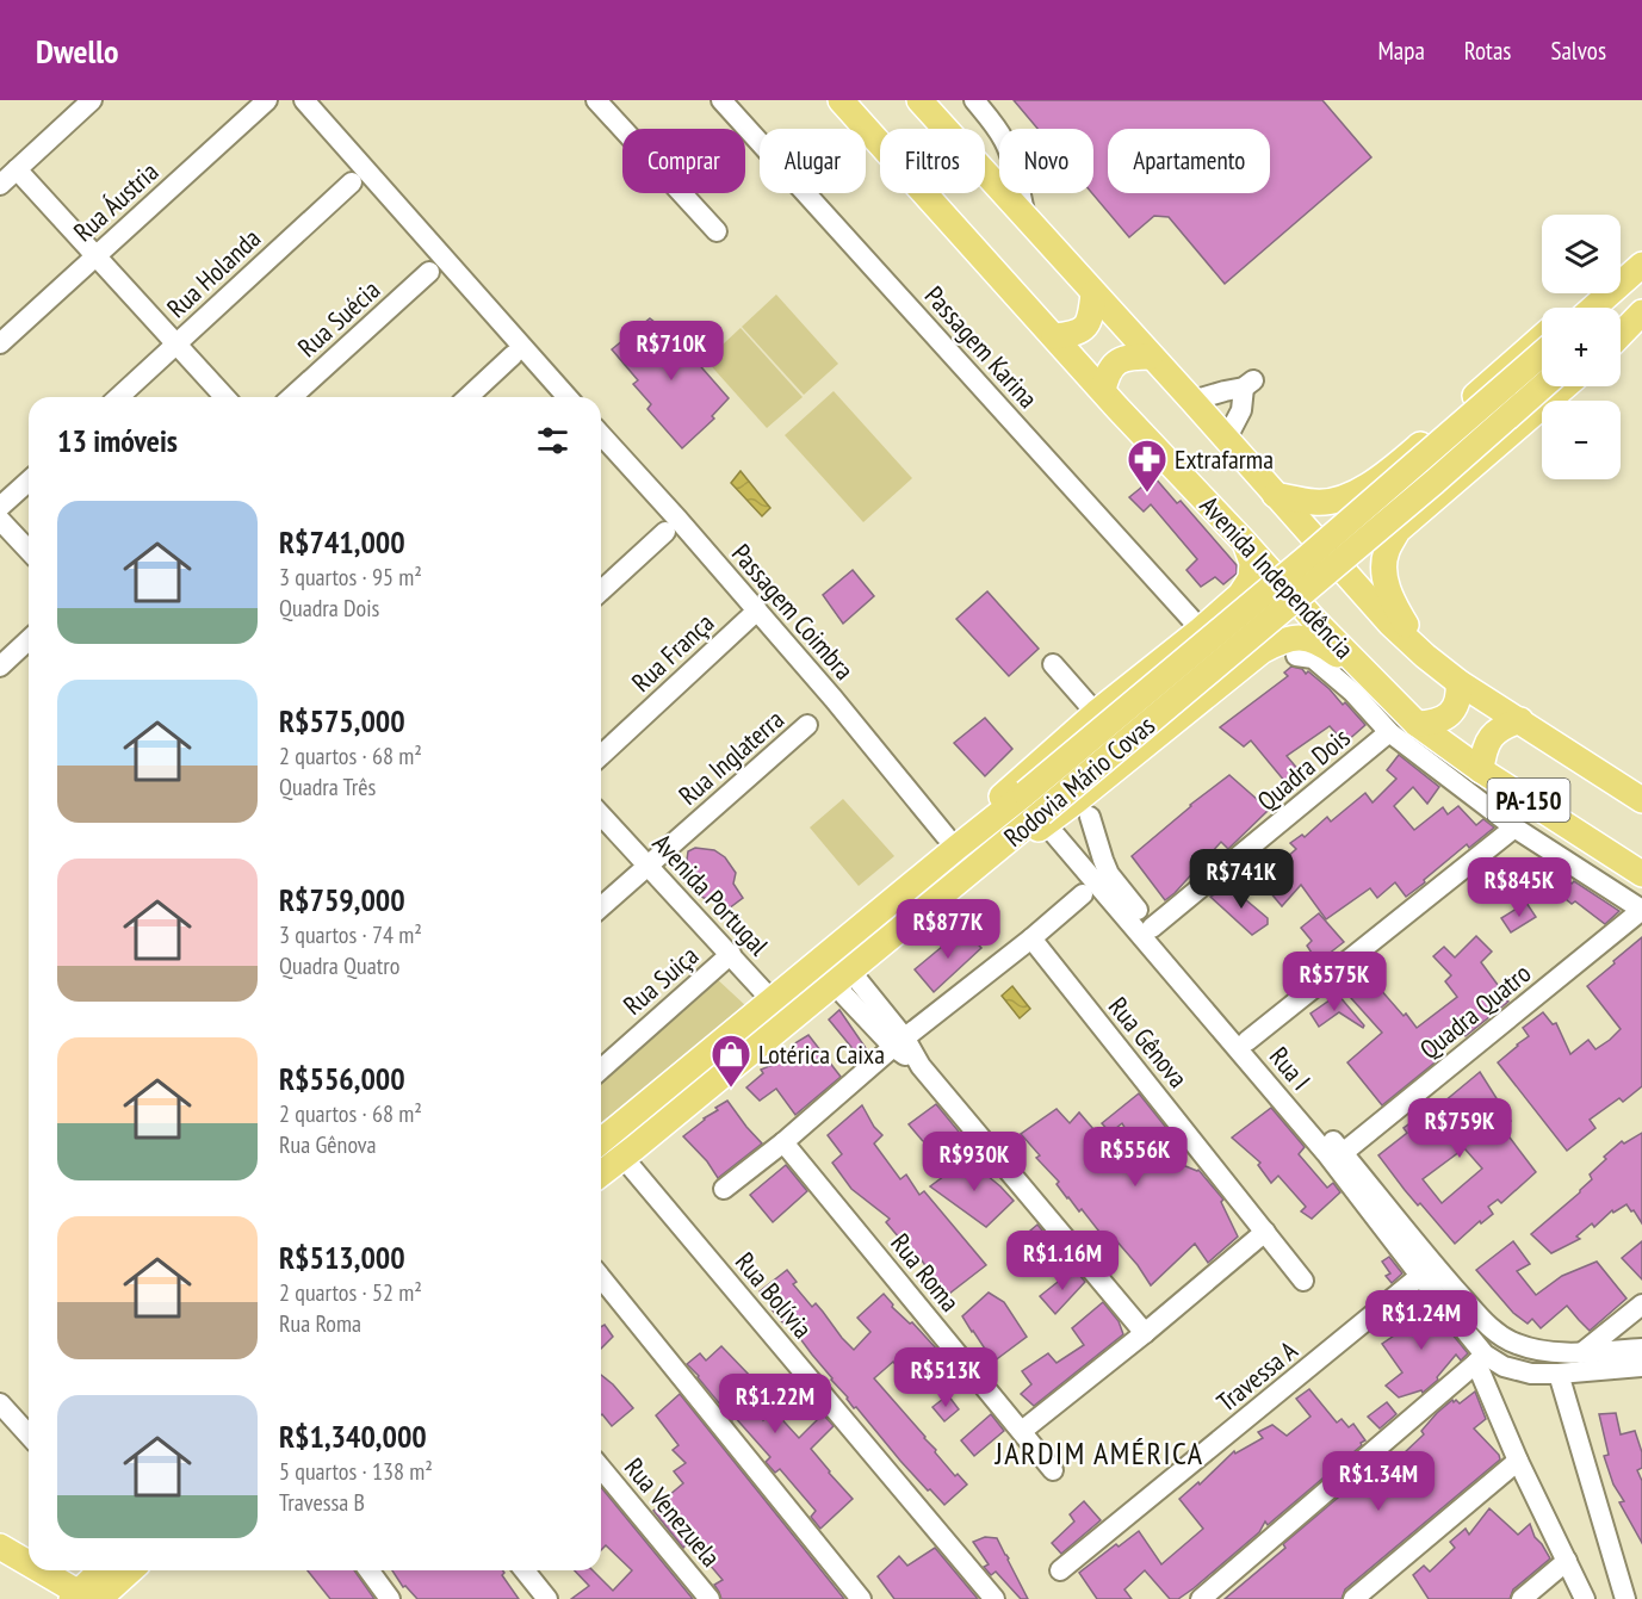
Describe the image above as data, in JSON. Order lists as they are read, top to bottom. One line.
{"streets":{"main road":["Avenida Independência","Rodovia Mário Covas","PA-150"],"street":["Rua Áustria","Rua Holanda","Rua Suécia","Passagem Karina","Passagem Coimbra","Rua França","Rua Inglaterra","Quadra Dois","Avenida Portugal","Rua Suiça","Quadra Quatro","Rua Gênova","Rua I","Rua Roma","Rua Bolívia","Travessa A","Rua Venezuela"]},"crossings":[["Passagem Coimbra","Rua França"],["Passagem Coimbra","Rodovia Mário Covas"],["Rua Inglaterra","Avenida Portugal"],["Quadra Dois","Quadra Quatro"],["Rodovia Mário Covas","Avenida Portugal"],["Rodovia Mário Covas","Rua I"],["Rodovia Mário Covas","Rua Bolívia"],["Avenida Portugal","Rua Suiça"],["Rua I","Travessa A"]],"districts":["JARDIM AMÉRICA"],"places":{"pharmacy":["Extrafarma"],"shop":["Lotérica Caixa"]},"page":{"header":"Dwello","nav":["Mapa","Rotas","Salvos"],"chip":["Comprar","Alugar","Filtros","Novo","Apartamento"],"map_buttons":["+","−"],"price":["R$710K","R$741K","R$845K","R$877K","R$575K","R$759K","R$556K","R$930K","R$1.16M","R$1.24M","R$513K","R$1.22M","R$1.34M"],"heading":"13 imóveis","list":[{"name":"R$741,000","note":"3 quartos · 95 m² · Quadra Dois"},{"name":"R$575,000","note":"2 quartos · 68 m² · Quadra Três"},{"name":"R$759,000","note":"3 quartos · 74 m² · Quadra Quatro"},{"name":"R$556,000","note":"2 quartos · 68 m² · Rua Gênova"},{"name":"R$513,000","note":"2 quartos · 52 m² · Rua Roma"},{"name":"R$1,340,000","note":"5 quartos · 138 m² · Travessa B"}]}}
